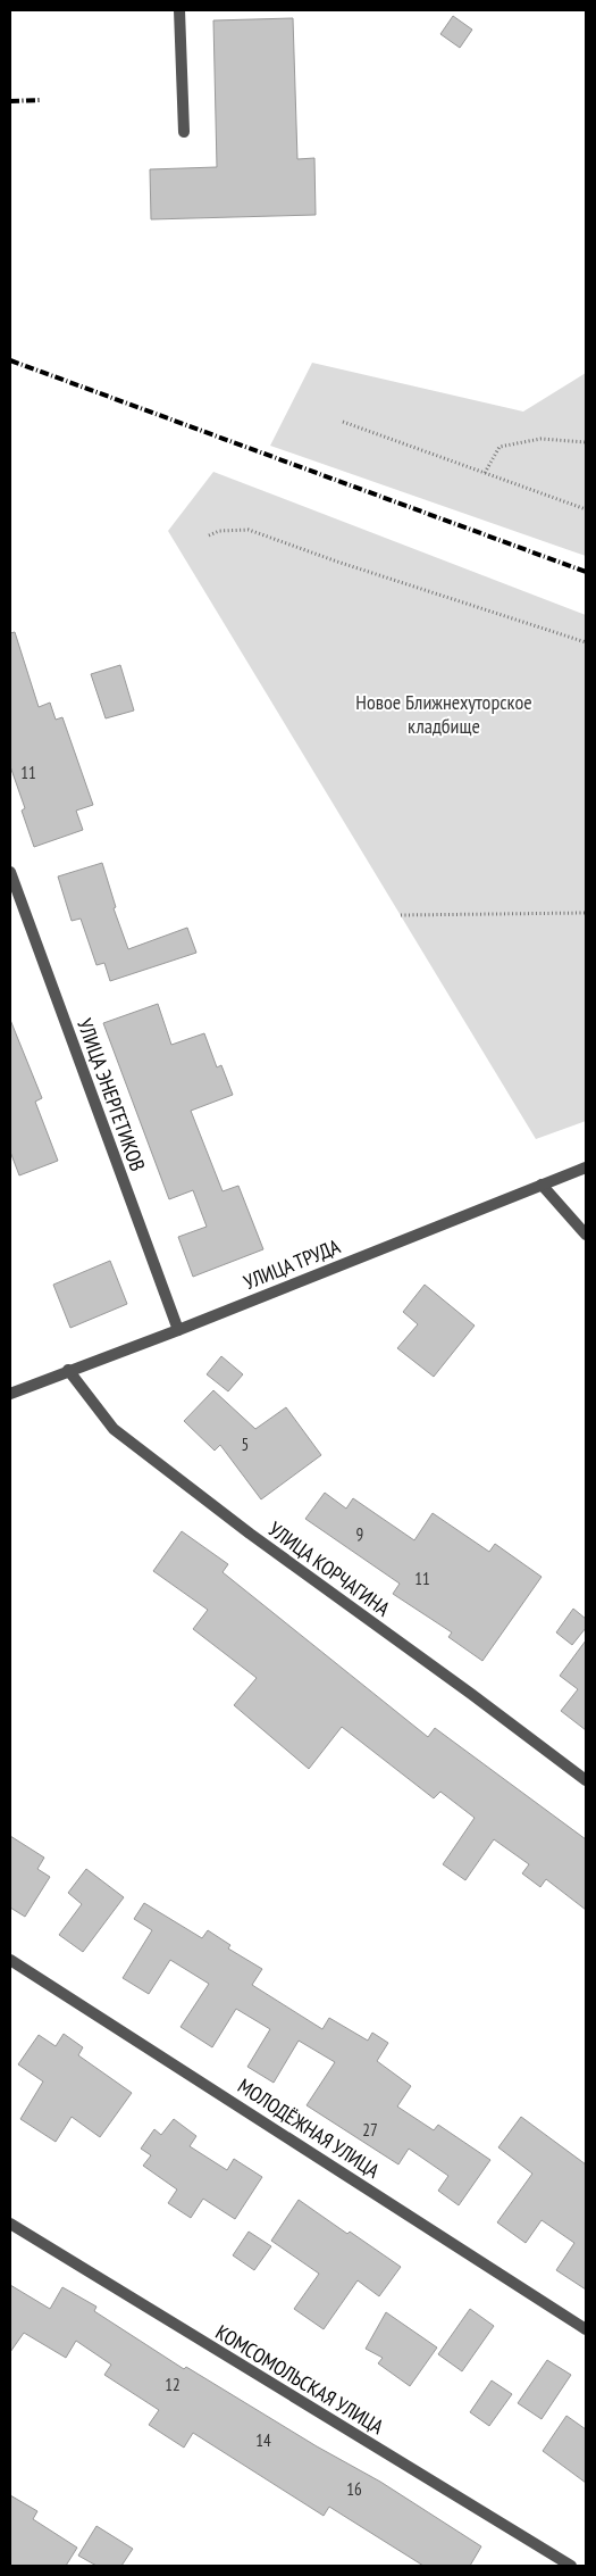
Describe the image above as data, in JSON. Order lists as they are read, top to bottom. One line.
{"streets":{"street":["УЛИЦА ЭНЕРГЕТИКОВ","УЛИЦА ТРУДА","УЛИЦА КОРЧАГИНА","МОЛОДЁЖНАЯ УЛИЦА","КОМСОМОЛЬСКАЯ УЛИЦА"]},"crossings":[["УЛИЦА ЭНЕРГЕТИКОВ","УЛИЦА ТРУДА"],["УЛИЦА ТРУДА","УЛИЦА КОРЧАГИНА"]],"parks":["Новое Ближнехуторское кладбище"],"house_numbers":["11","5","9","11","27","12","14","16"]}
